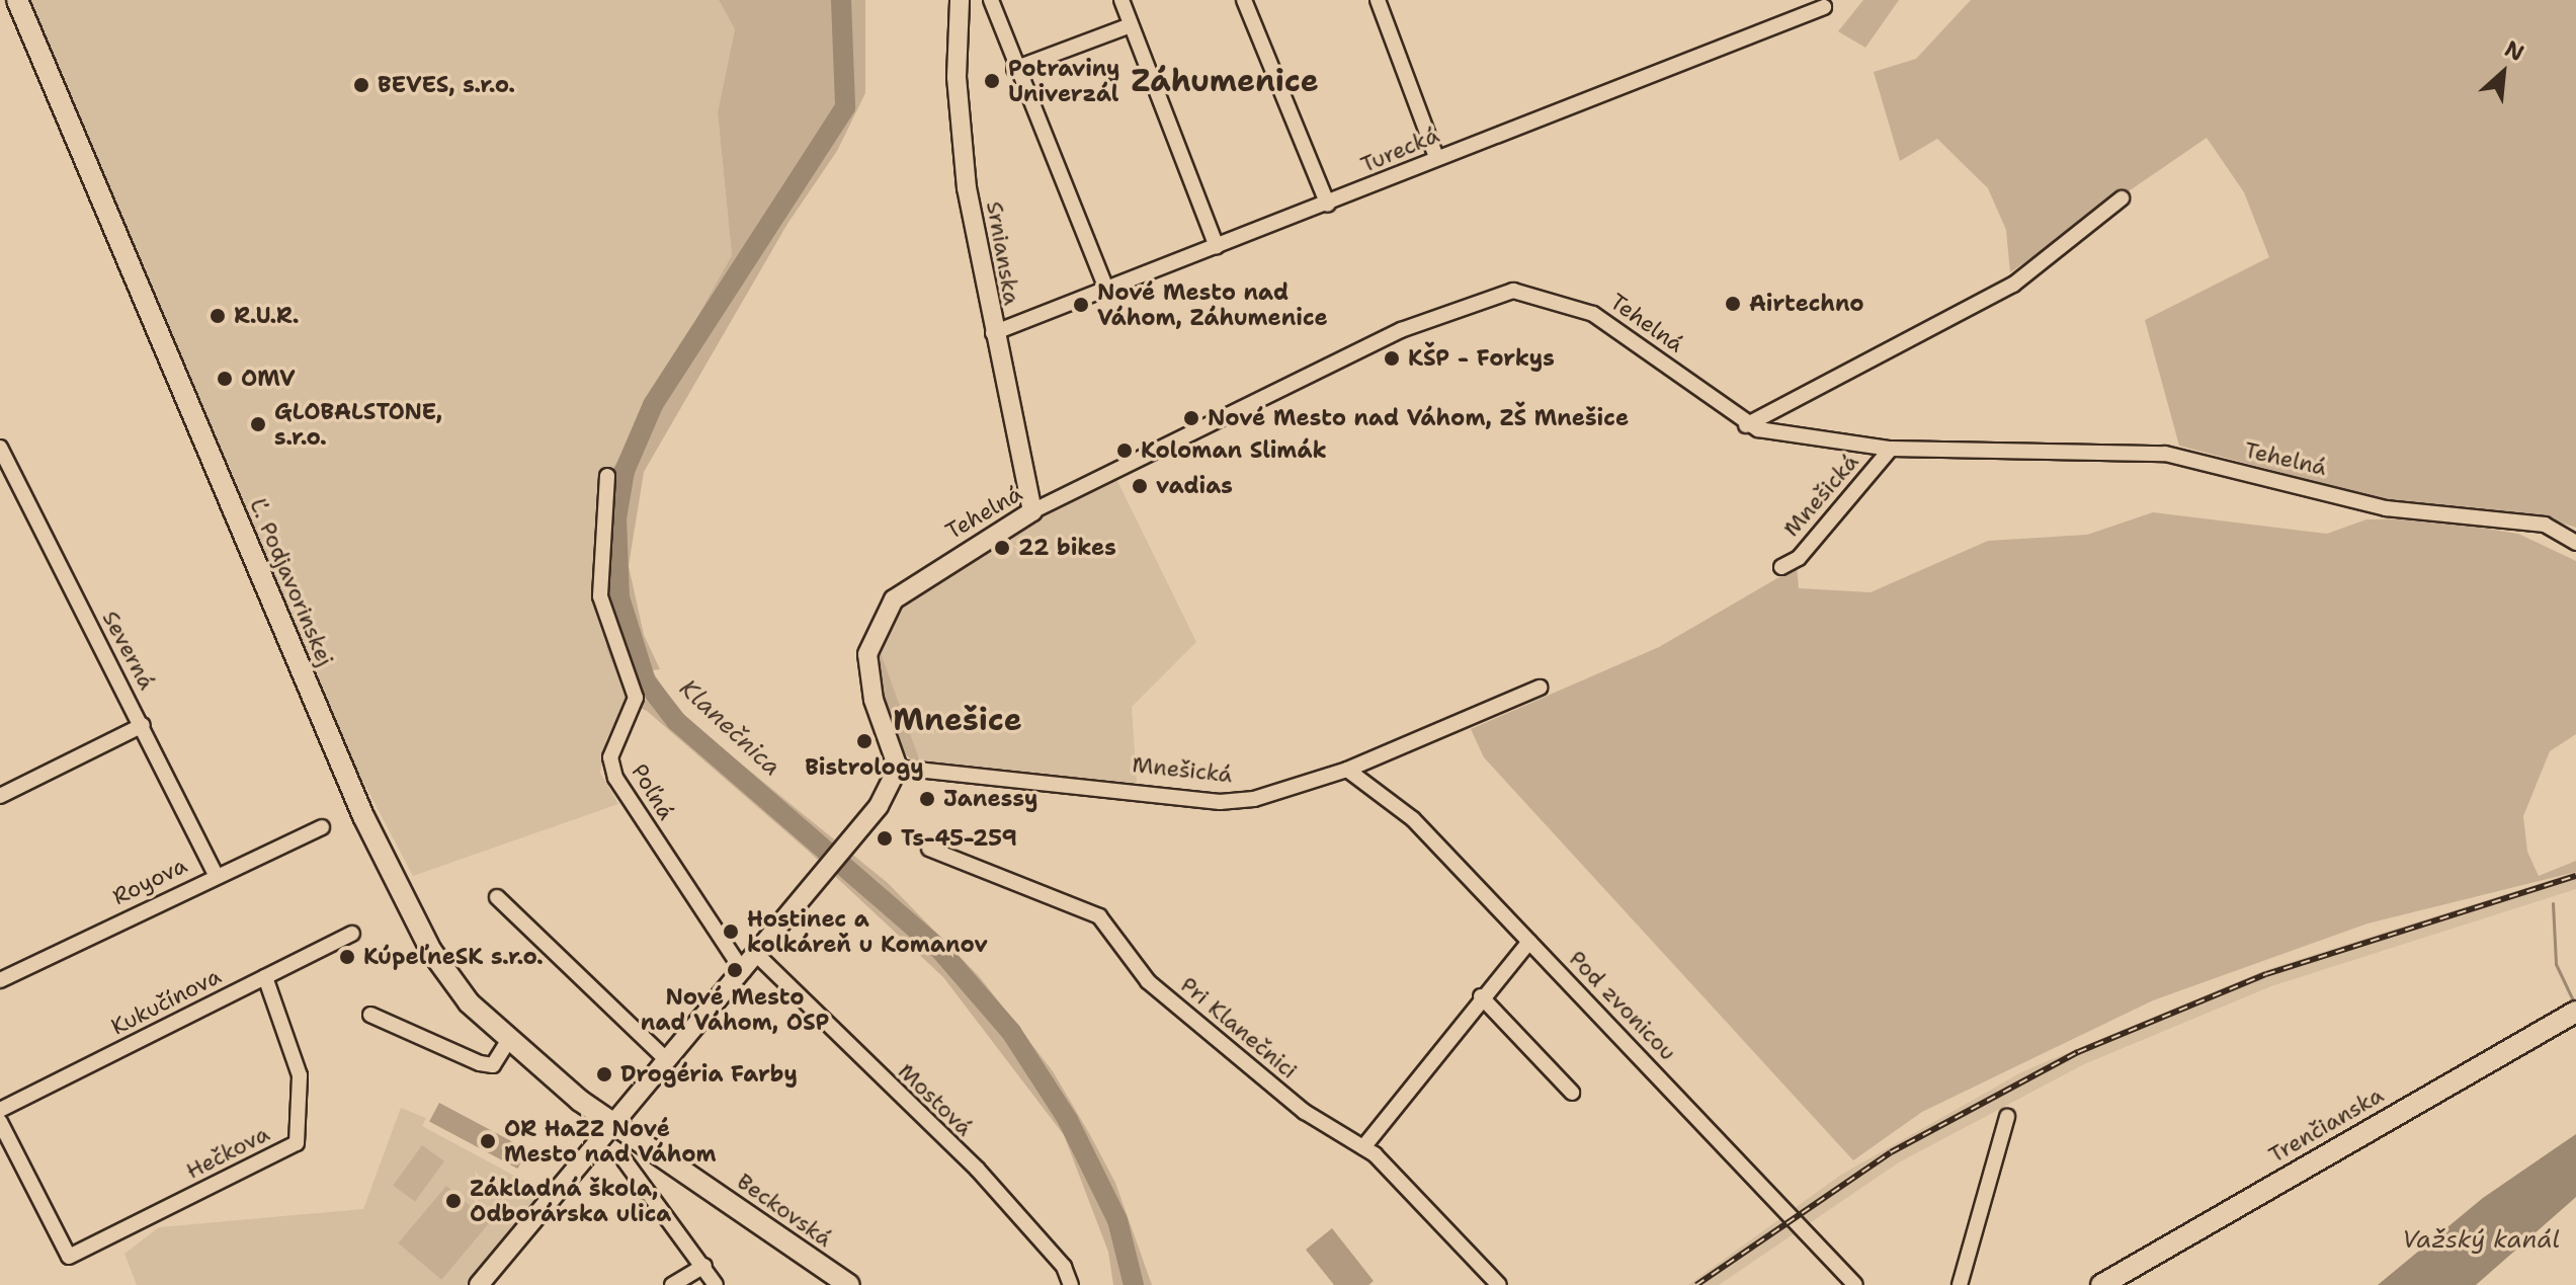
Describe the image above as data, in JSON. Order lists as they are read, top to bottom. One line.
{"streets":{"main road":["Ľ. Podjavorinskej","Trenčianska","Beckovská"],"street":["Turecká","Srnianska","Tehelná","Mnešická","Severná","Poľná","Royova","Kukučínova","Pod zvonicou","Pri Klanečnici","Mostová","Hečkova"]},"crossings":[["Turecká","Srnianska"],["Srnianska","Tehelná"],["Tehelná","Mnešická"],["Mnešická","Pod zvonicou"],["Ľ. Podjavorinskej","Beckovská"],["Severná","Royova"],["Kukučínova","Hečkova"]],"districts":["Záhumenice","Mnešice"],"water":["Klanečnica","Važský kanál"],"places":["Potraviny Univerzál","BEVES, s.r.o.","Airtechno","Nové Mesto nad Váhom, Záhumenice","R.U.R.","KŠP - Forkys","OMV","Nové Mesto nad Váhom, ZŠ Mnešice","GLOBALSTONE, s.r.o.","Koloman Slimák","vadias","22 bikes","Bistrology","Janessy","Ts-45-259","Hostinec a kolkáreň u Komanov","KúpeľneSK s.r.o.","Nové Mesto nad Váhom, OSP","Drogéria Farby","OR HaZZ Nové Mesto nad Váhom","Základná škola, Odborárska ulica"],"north":"top right"}
